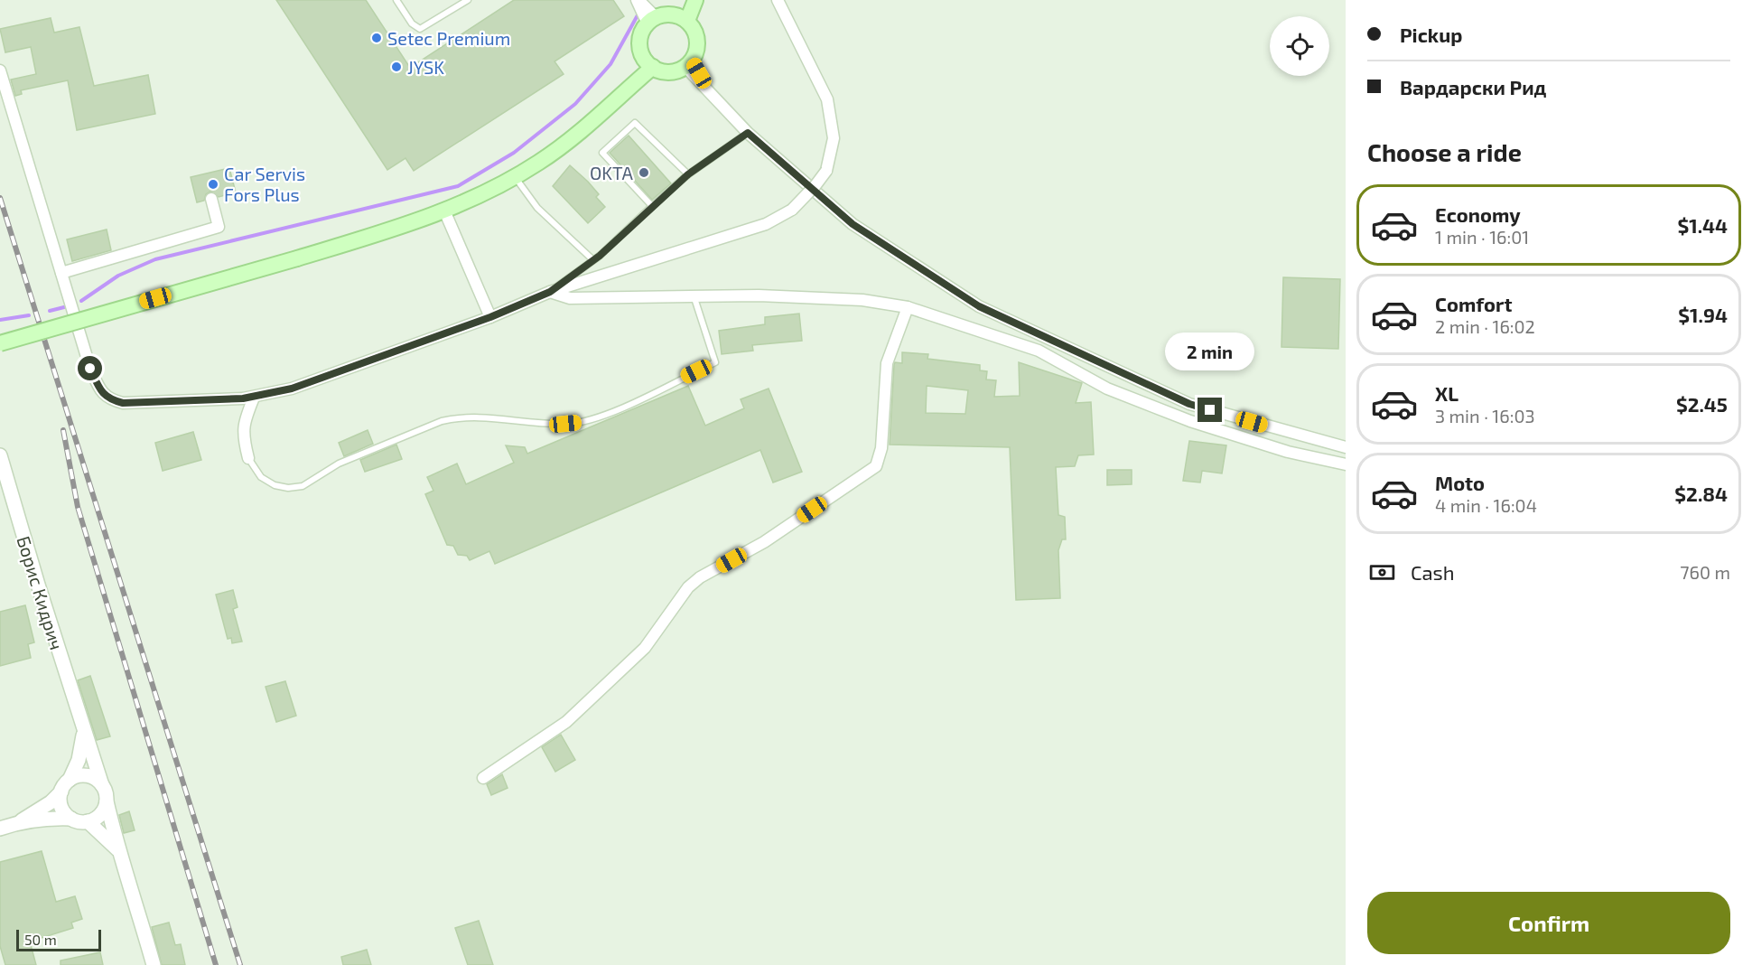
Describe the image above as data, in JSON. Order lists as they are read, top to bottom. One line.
{"streets":{"street":["Борис Кидрич"]},"places":["Setec Premium","JYSK","OKTA","Car Servis Fors Plus"],"scale_bar":"50 m","page":{"banner":["Pickup","Вардарски Рид"],"heading":"Choose a ride","list":[{"name":"Economy","note":"1 min · 16:01","value":"$1.44"},{"name":"Comfort","note":"2 min · 16:02","value":"$1.94"},{"name":"XL","note":"3 min · 16:03","value":"$2.45"},{"name":"Moto","note":"4 min · 16:04","value":"$2.84"}],"bubble":"2 min","pay":["Cash","760 m"],"buttons":"Confirm","scale":"50 m"}}
